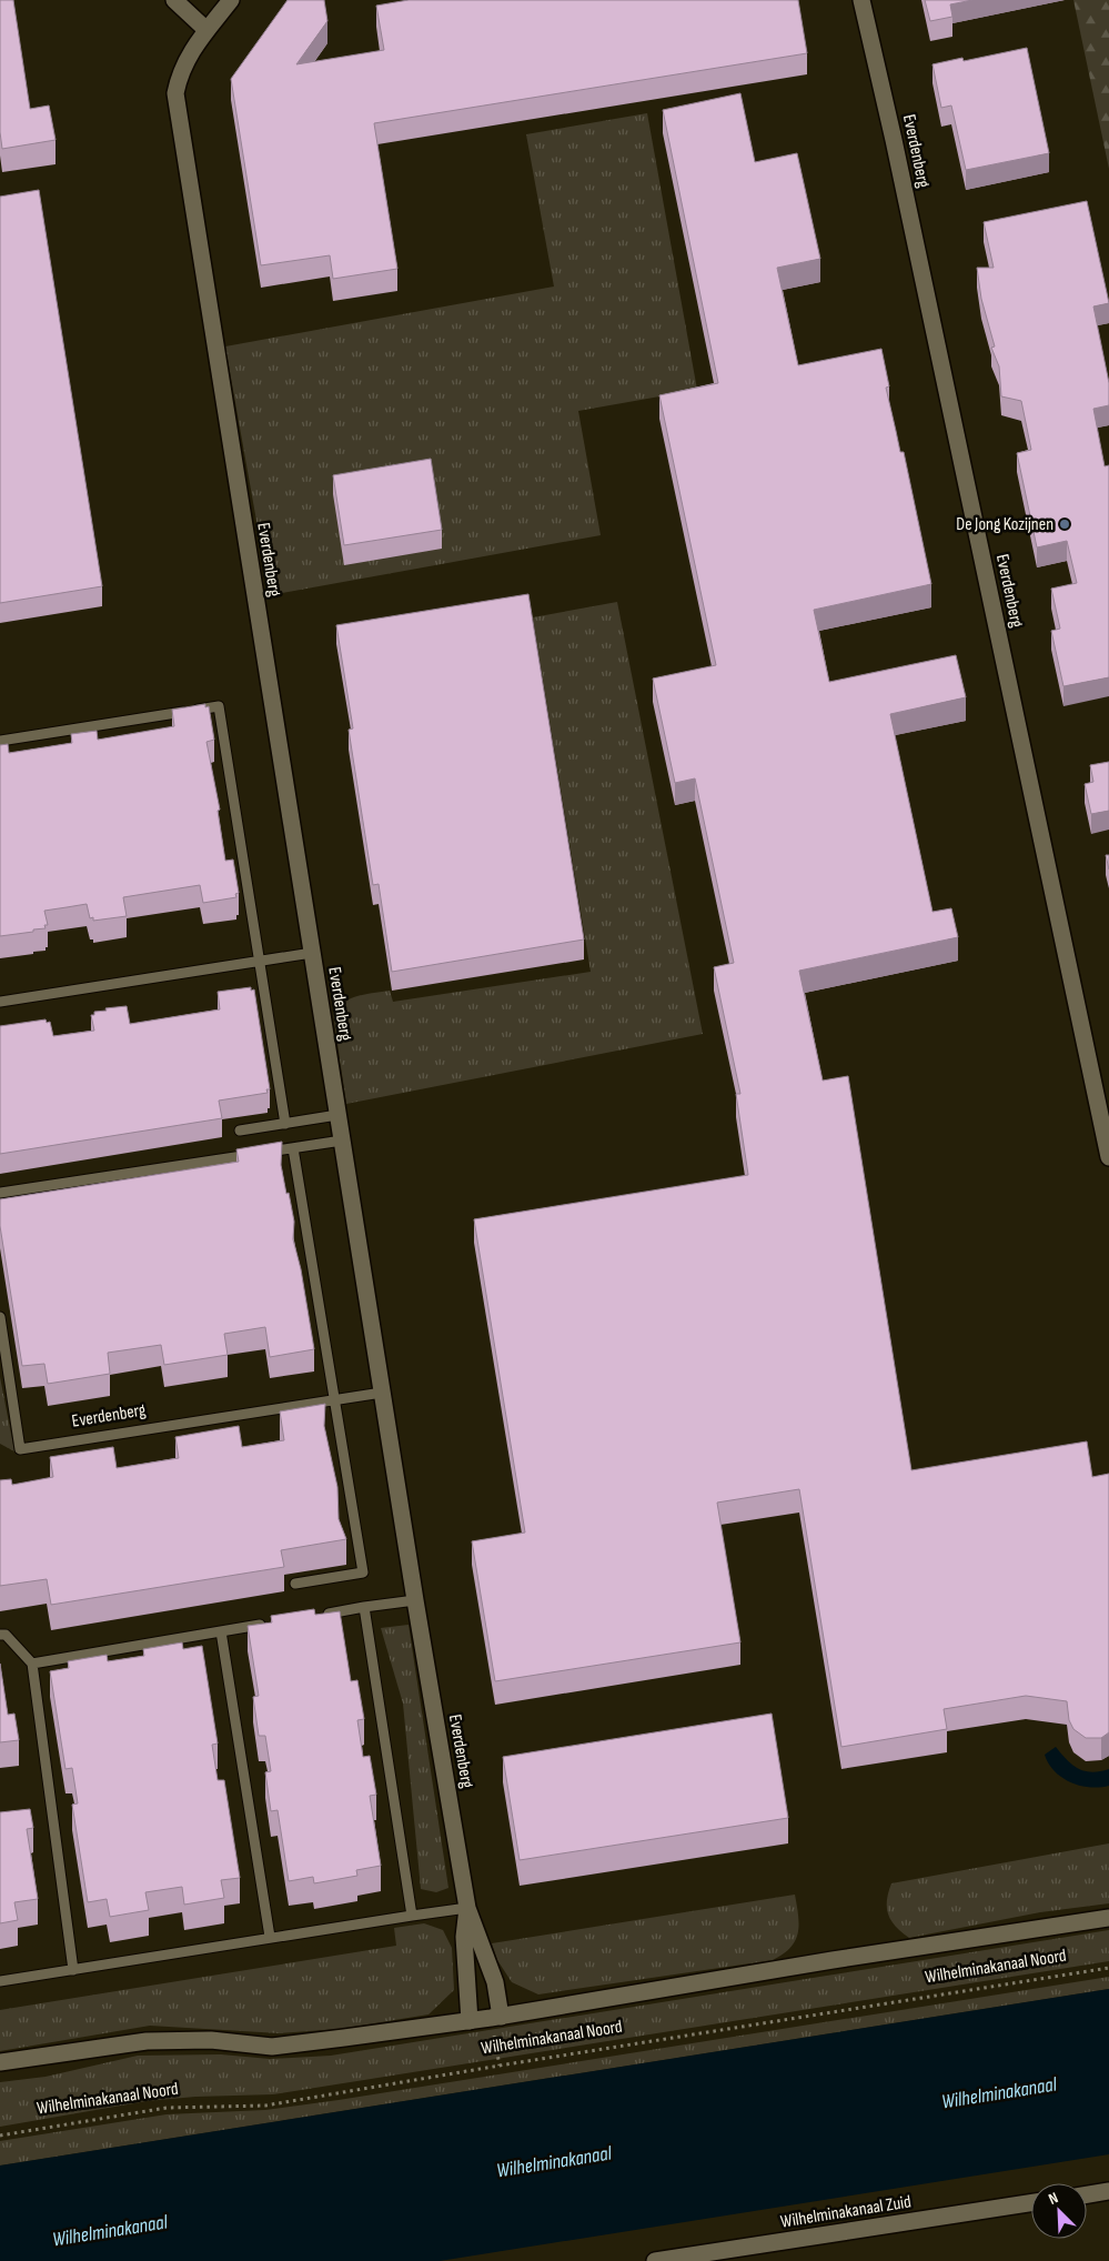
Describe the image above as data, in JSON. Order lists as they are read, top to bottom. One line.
{"streets":{"street":["Everdenberg","Wilhelminakanaal Noord","Wilhelminakanaal Zuid"]},"crossings":[["Everdenberg","Wilhelminakanaal Noord"]],"water":["Wilhelminakanaal"],"places":["De Jong Kozijnen"],"north":"top left"}
